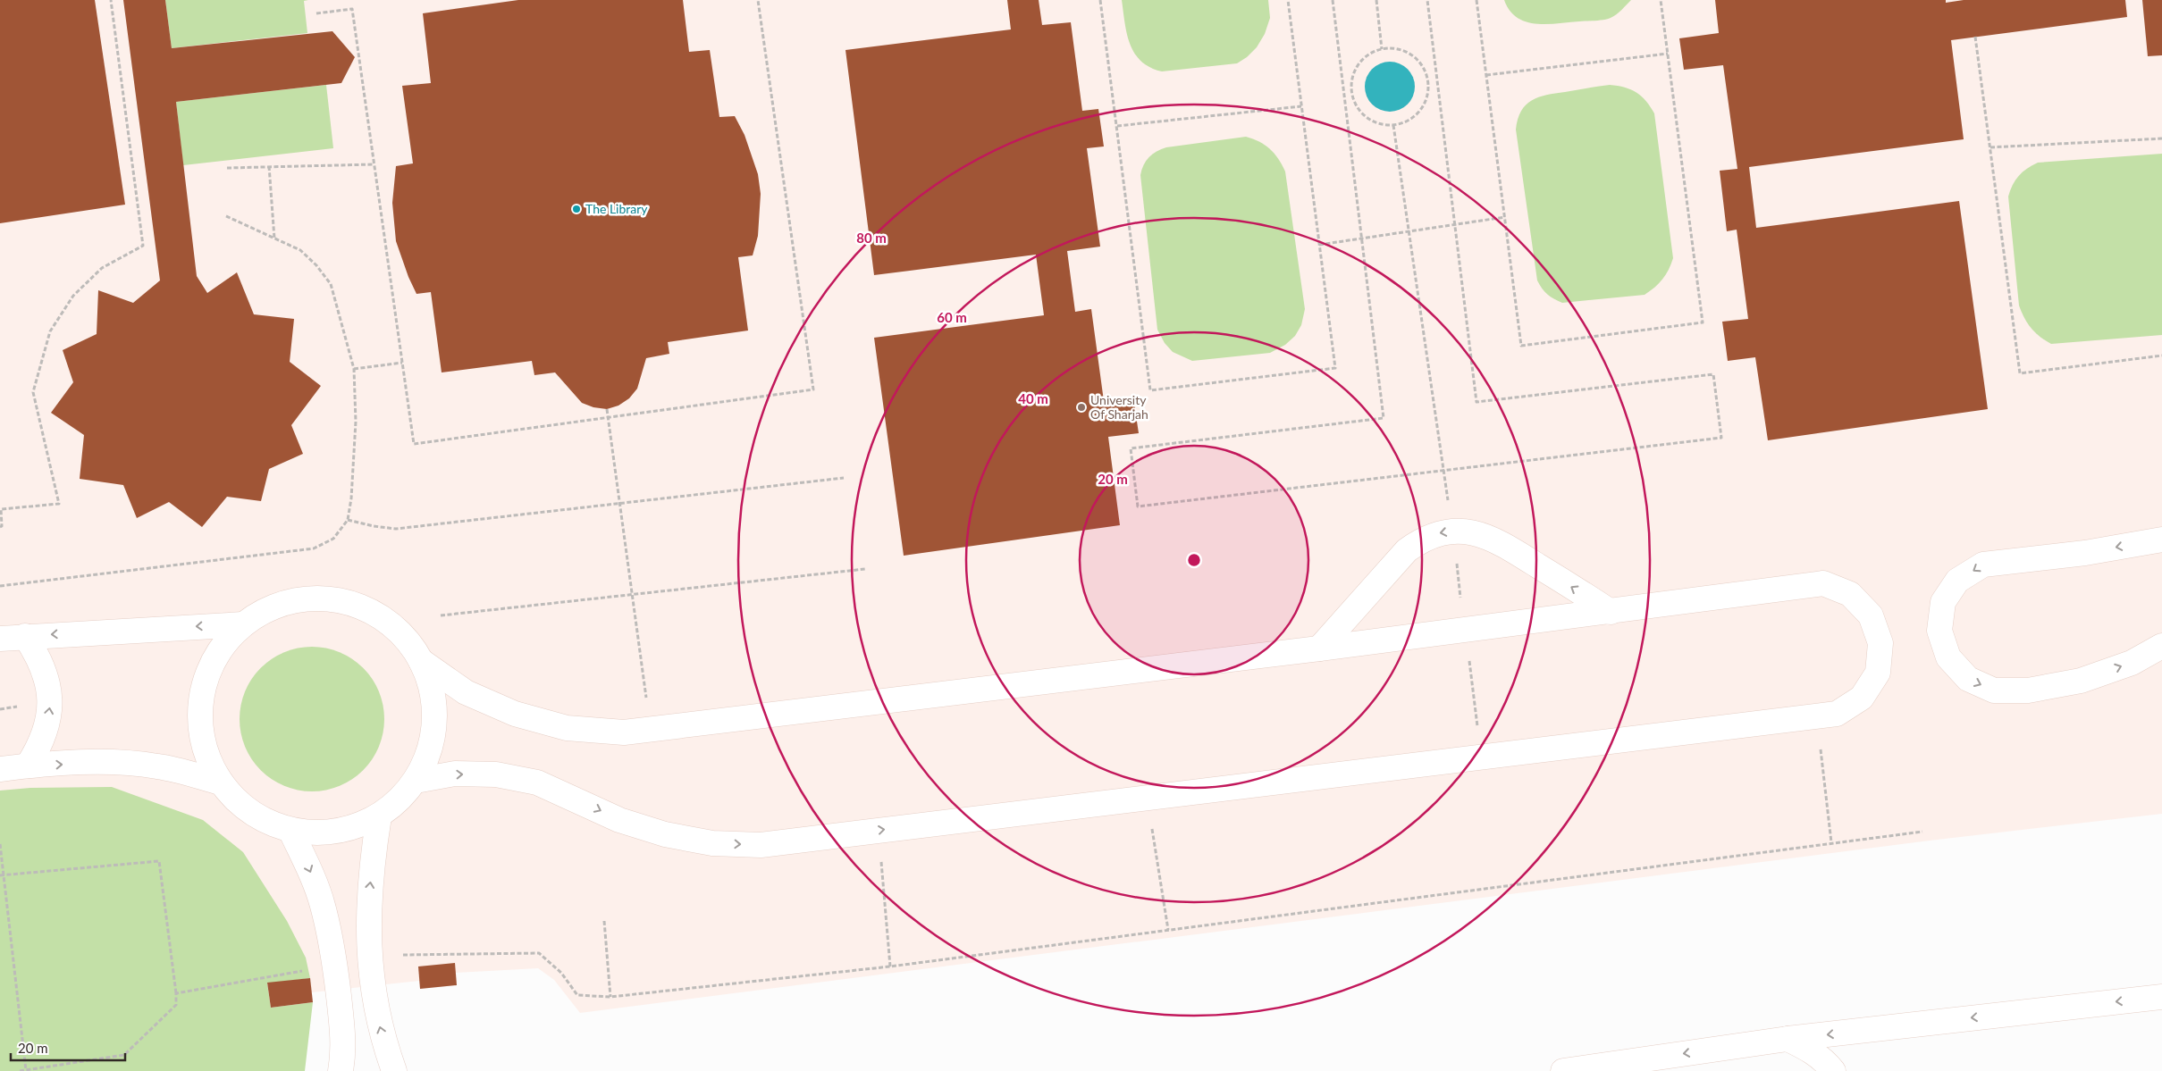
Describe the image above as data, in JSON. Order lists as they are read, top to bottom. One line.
{"places":["The Library","University Of Sharjah"],"scale_bar":"20 m","rings":["80 m","60 m","40 m","20 m"]}
